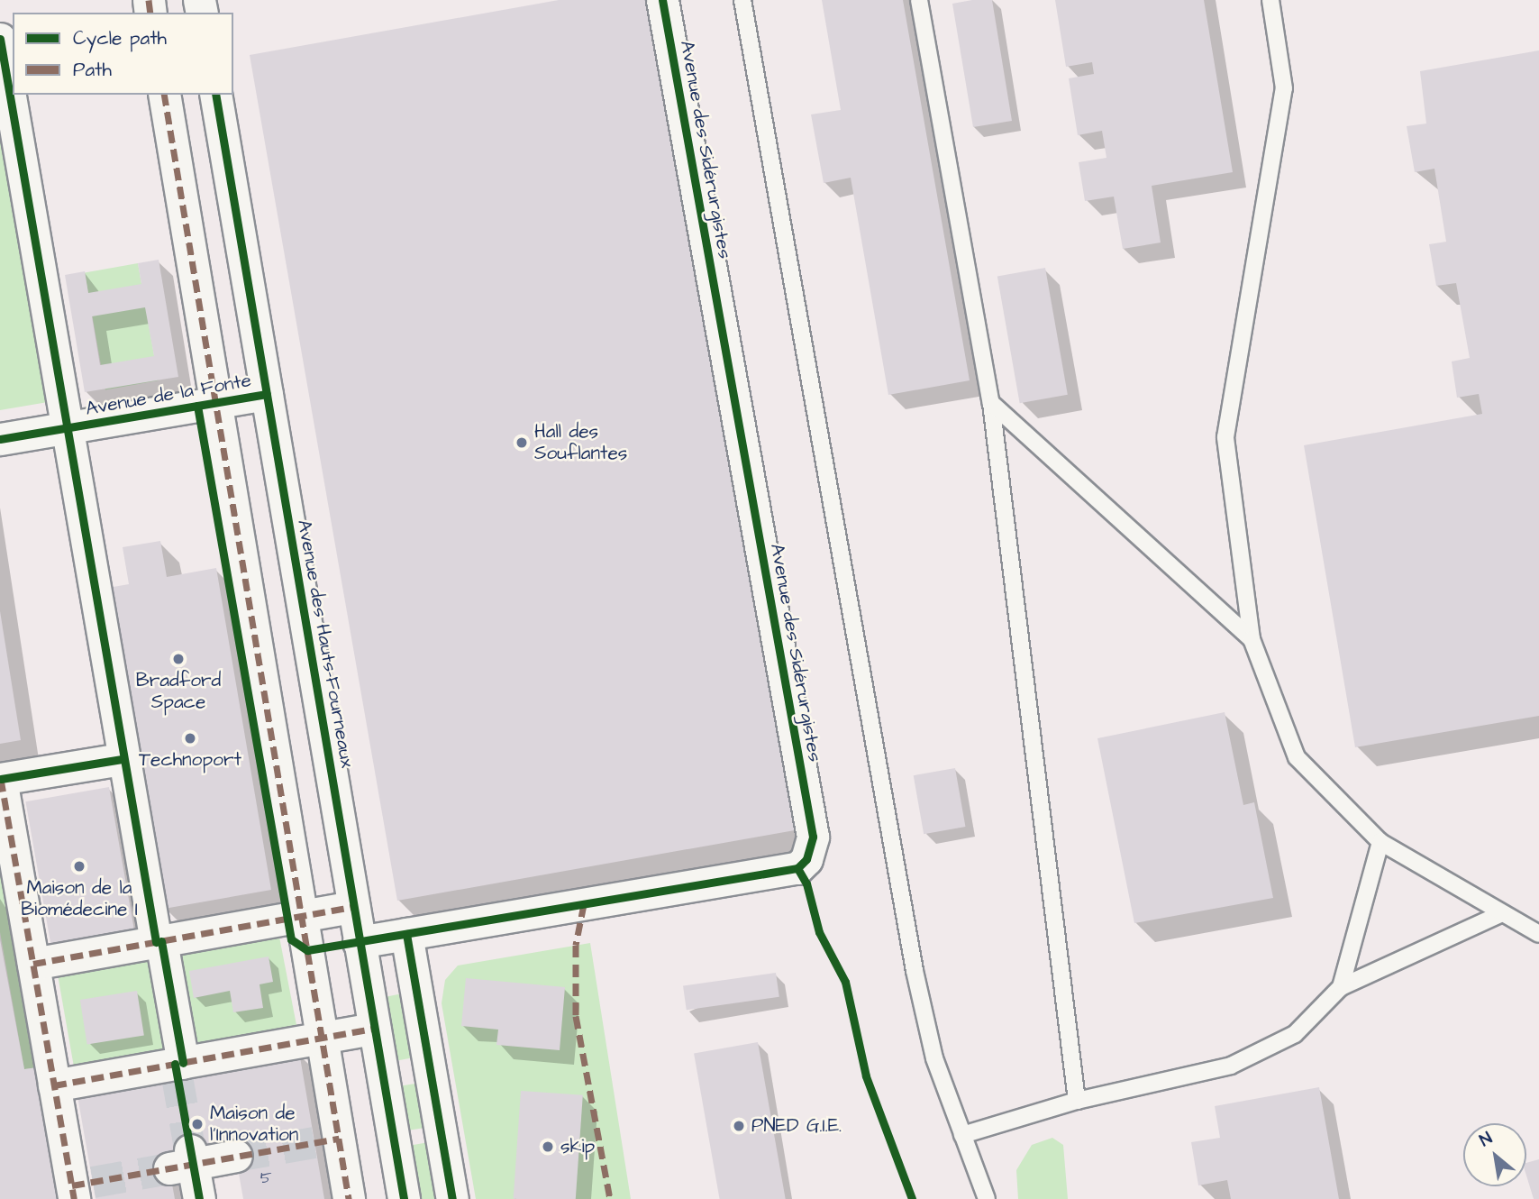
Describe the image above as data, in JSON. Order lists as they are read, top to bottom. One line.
{"streets":{"street":["Avenue des Sidérurgistes","Avenue de la Fonte","Avenue des Hauts-Fourneaux"]},"crossings":[["Avenue des Sidérurgistes","Avenue des Hauts-Fourneaux"],["Avenue de la Fonte","Avenue des Hauts-Fourneaux"]],"places":["Hall des Souflantes","Bradford Space","Technoport","Maison de la Biomédecine I","Maison de l'Innovation","PNED G.I.E.","skip"],"house_numbers":["5"],"legend":["Cycle path","Path"],"north":"top left"}
